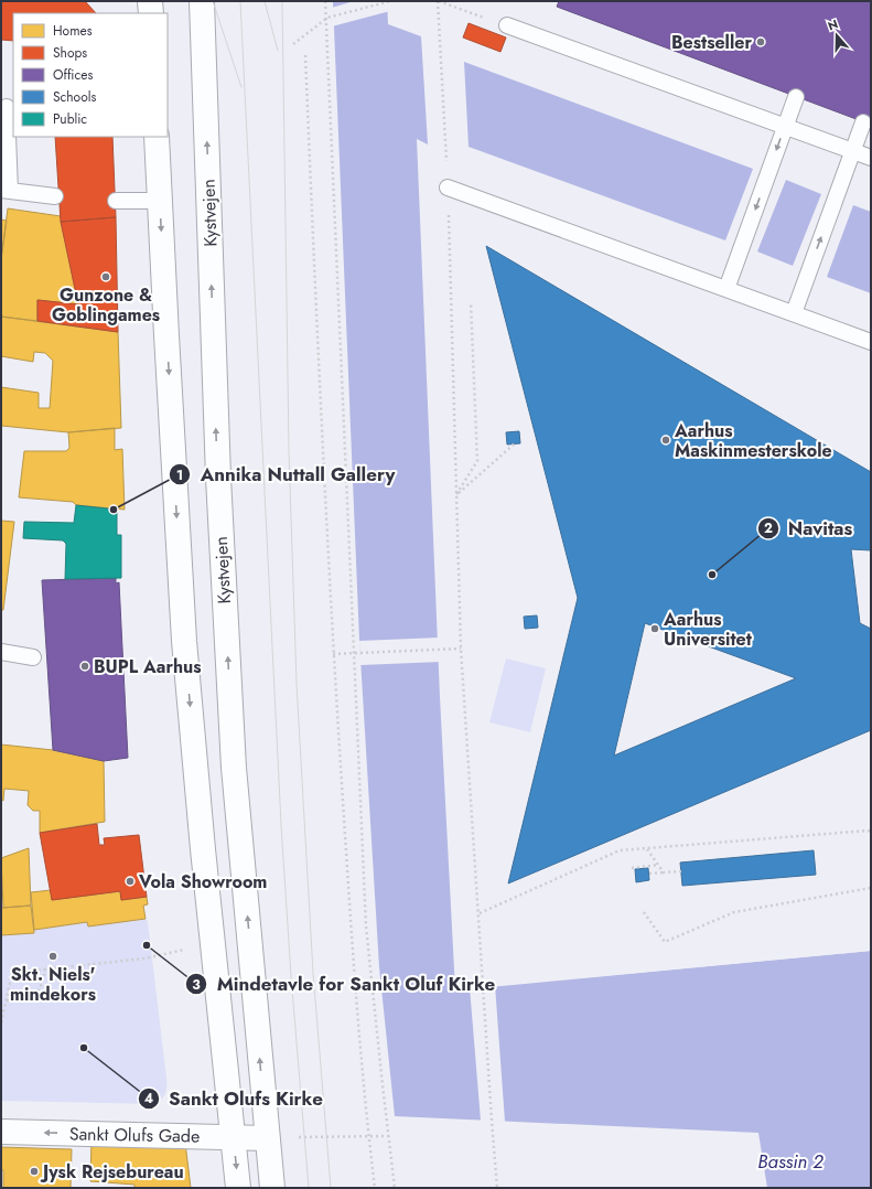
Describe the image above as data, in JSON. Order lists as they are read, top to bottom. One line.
{"streets":{"street":["Kystvejen","Sankt Olufs Gade"]},"crossings":[["Kystvejen","Sankt Olufs Gade"]],"one_way":["Sankt Olufs Gade"],"water":["Bassin 2"],"places":["Bestseller","Gunzone & Goblingames","Aarhus Maskinmesterskole","Annika Nuttall Gallery","Navitas","Aarhus Universitet","BUPL Aarhus","Vola Showroom","Mindetavle for Sankt Oluf Kirke","Skt. Niels' mindekors","Sankt Olufs Kirke","Jysk Rejsebureau"],"legend":["Homes","Shops","Offices","Schools","Public"],"north":"top"}
